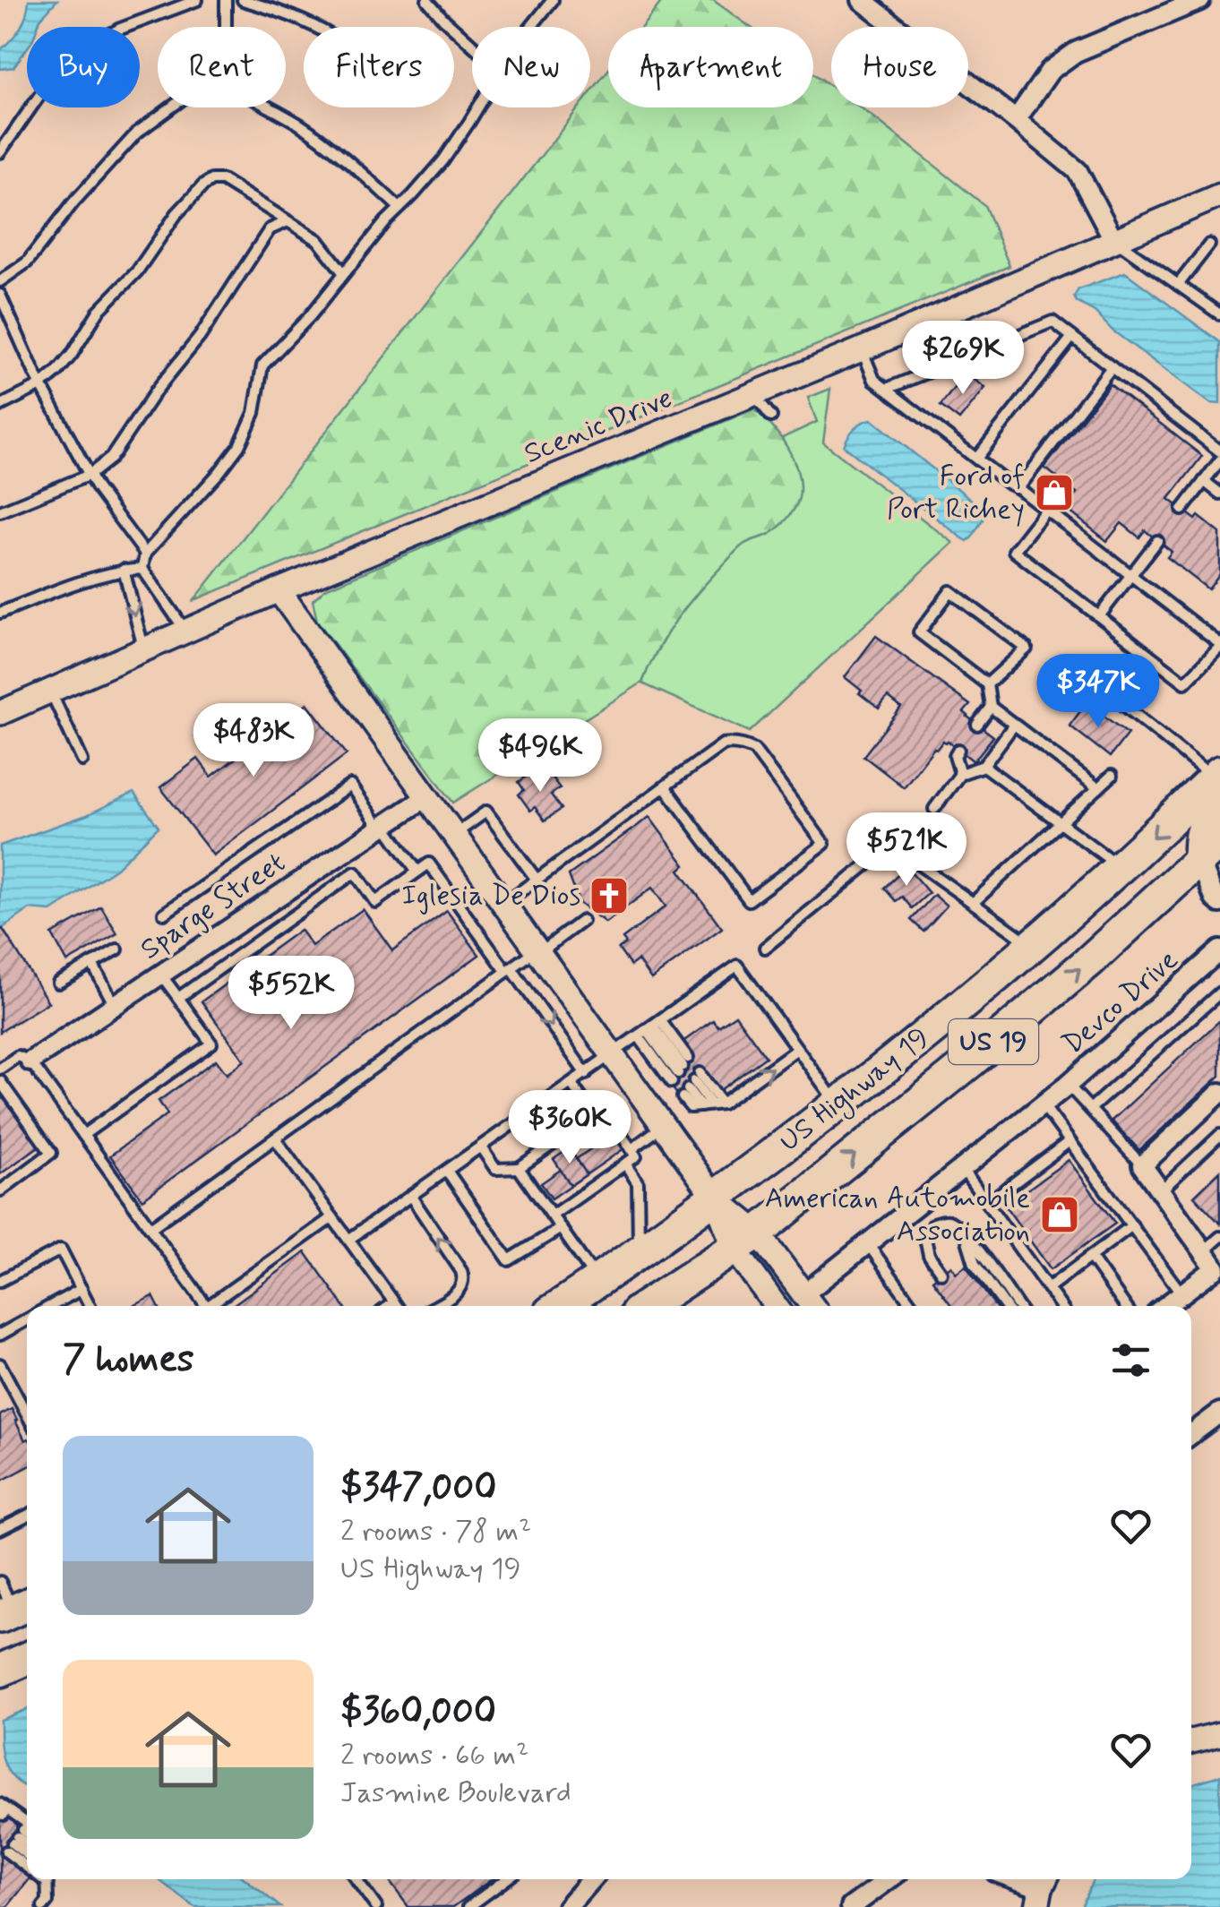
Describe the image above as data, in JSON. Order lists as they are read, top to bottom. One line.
{"streets":{"highway":["US 19","US Highway 19"],"street":["Scenic Drive","Sparge Street","Devco Drive"]},"places":{"shop":["Ford of Port Richey","American Automobile Association"],"church":["Iglesia De Dios"]},"page":{"chip":["Buy","Rent","Filters","New","Apartment","House"],"price":["$269K","$347K","$483K","$496K","$521K","$552K","$360K"],"heading":"7 homes","list":[{"name":"$347,000","note":"2 rooms · 78 m² · US Highway 19"},{"name":"$360,000","note":"2 rooms · 66 m² · Jasmine Boulevard"}]}}
